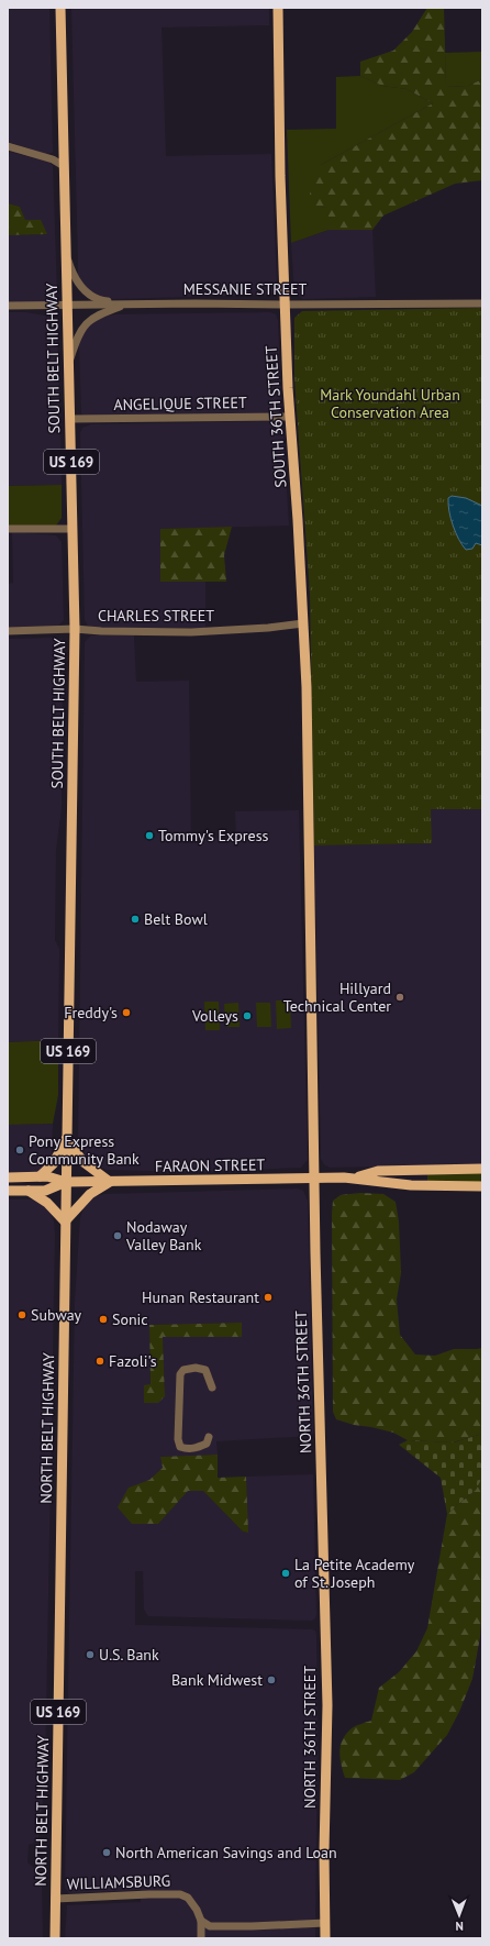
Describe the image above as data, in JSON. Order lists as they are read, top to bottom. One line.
{"streets":{"main road":["SOUTH BELT HIGHWAY","SOUTH 36TH STREET","US 169","FARAON STREET","NORTH 36TH STREET","NORTH BELT HIGHWAY"],"street":["MESSANIE STREET","ANGELIQUE STREET","CHARLES STREET","WILLIAMSBURG"]},"crossings":[["MESSANIE STREET","SOUTH BELT HIGHWAY"],["MESSANIE STREET","SOUTH 36TH STREET"],["SOUTH BELT HIGHWAY","ANGELIQUE STREET"],["SOUTH BELT HIGHWAY","CHARLES STREET"],["SOUTH BELT HIGHWAY","NORTH BELT HIGHWAY"],["ANGELIQUE STREET","SOUTH 36TH STREET"],["SOUTH 36TH STREET","CHARLES STREET"],["SOUTH 36TH STREET","NORTH 36TH STREET"],["FARAON STREET","NORTH 36TH STREET"],["FARAON STREET","NORTH BELT HIGHWAY"],["NORTH BELT HIGHWAY","WILLIAMSBURG"]],"parks":["Mark Youndahl Urban Conservation Area"],"places":["Tommy's Express","Belt Bowl","Hillyard Technical Center","Freddy's","Volleys","Pony Express Community Bank","Nodaway Valley Bank","Hunan Restaurant","Subway","Sonic","Fazoli's","La Petite Academy of St. Joseph","U.S. Bank","Bank Midwest","North American Savings and Loan"],"north":"bottom"}
